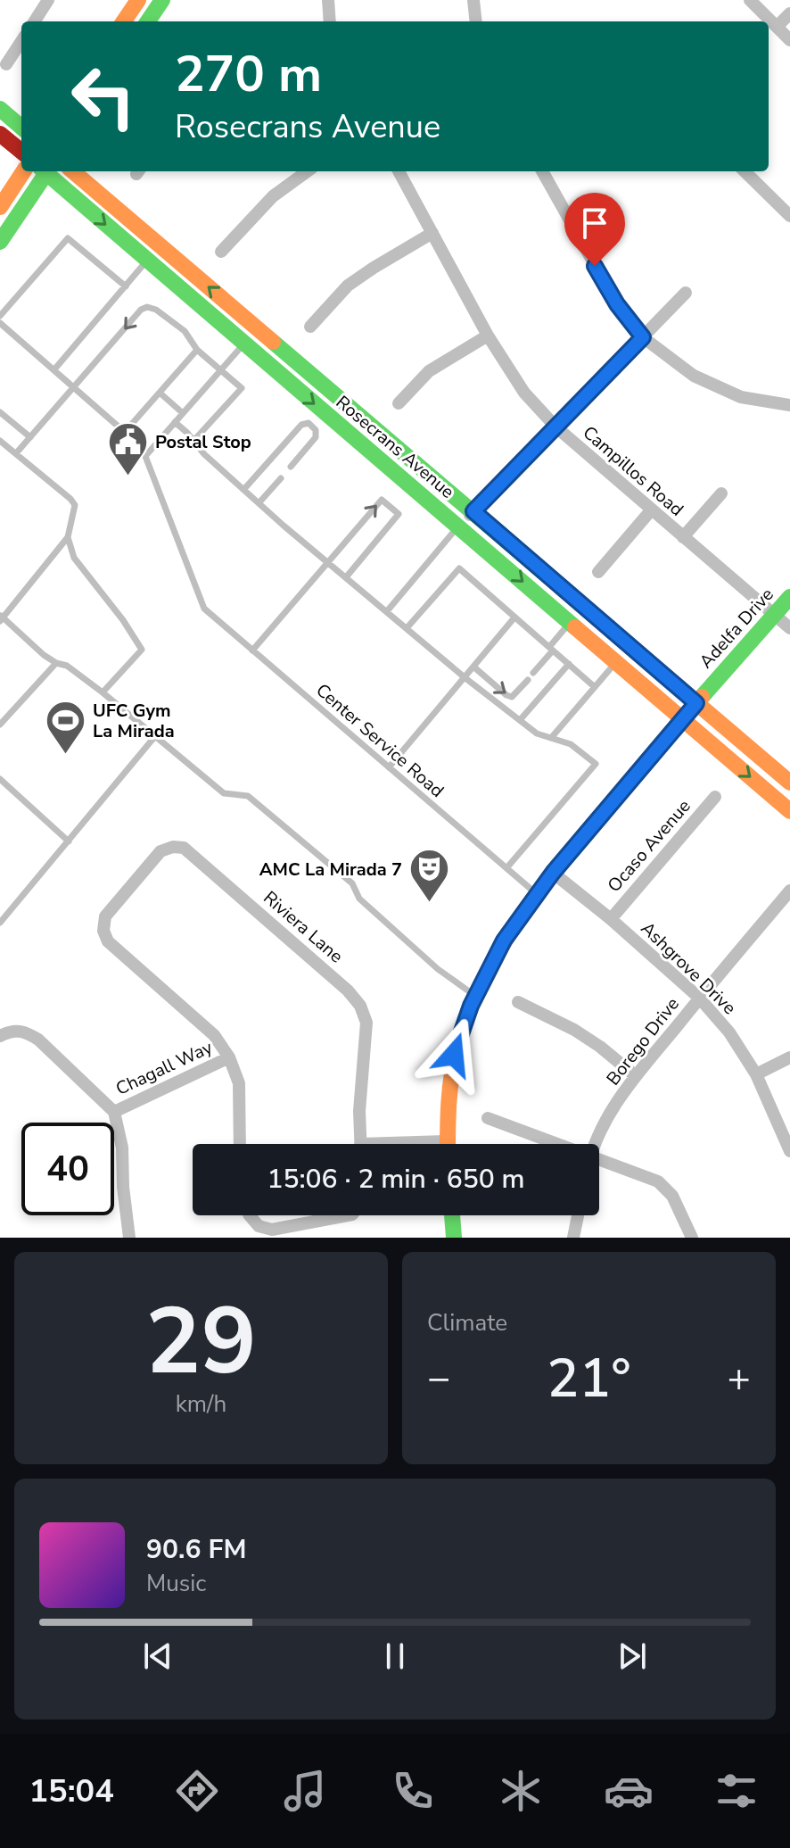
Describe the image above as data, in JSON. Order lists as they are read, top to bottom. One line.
{"streets":{"main road":["Rosecrans Avenue","Adelfa Drive"],"street":["Campillos Road","Ocaso Avenue","Riviera Lane","Ashgrove Drive","Borego Drive","Chagall Way"],"lane":["Center Service Road"]},"crossings":[["Rosecrans Avenue","Adelfa Drive"],["Campillos Road","Adelfa Drive"],["Adelfa Drive","Center Service Road"],["Adelfa Drive","Ashgrove Drive"],["Ocaso Avenue","Ashgrove Drive"],["Riviera Lane","Chagall Way"],["Ashgrove Drive","Borego Drive"]],"places":{"public building":["Postal Stop"],"sports":["UFC Gym La Mirada"],"theatre":["AMC La Mirada 7"]},"page":{"turn":["270 m","Rosecrans Avenue"],"limit":"40","trip":"15:06 · 2 min · 650 m","tile":[["29","km/h"],"Climate"],"heat":["−","21°","+"],"song":["90.6 FM","Music"],"tabs":"15:04"}}
